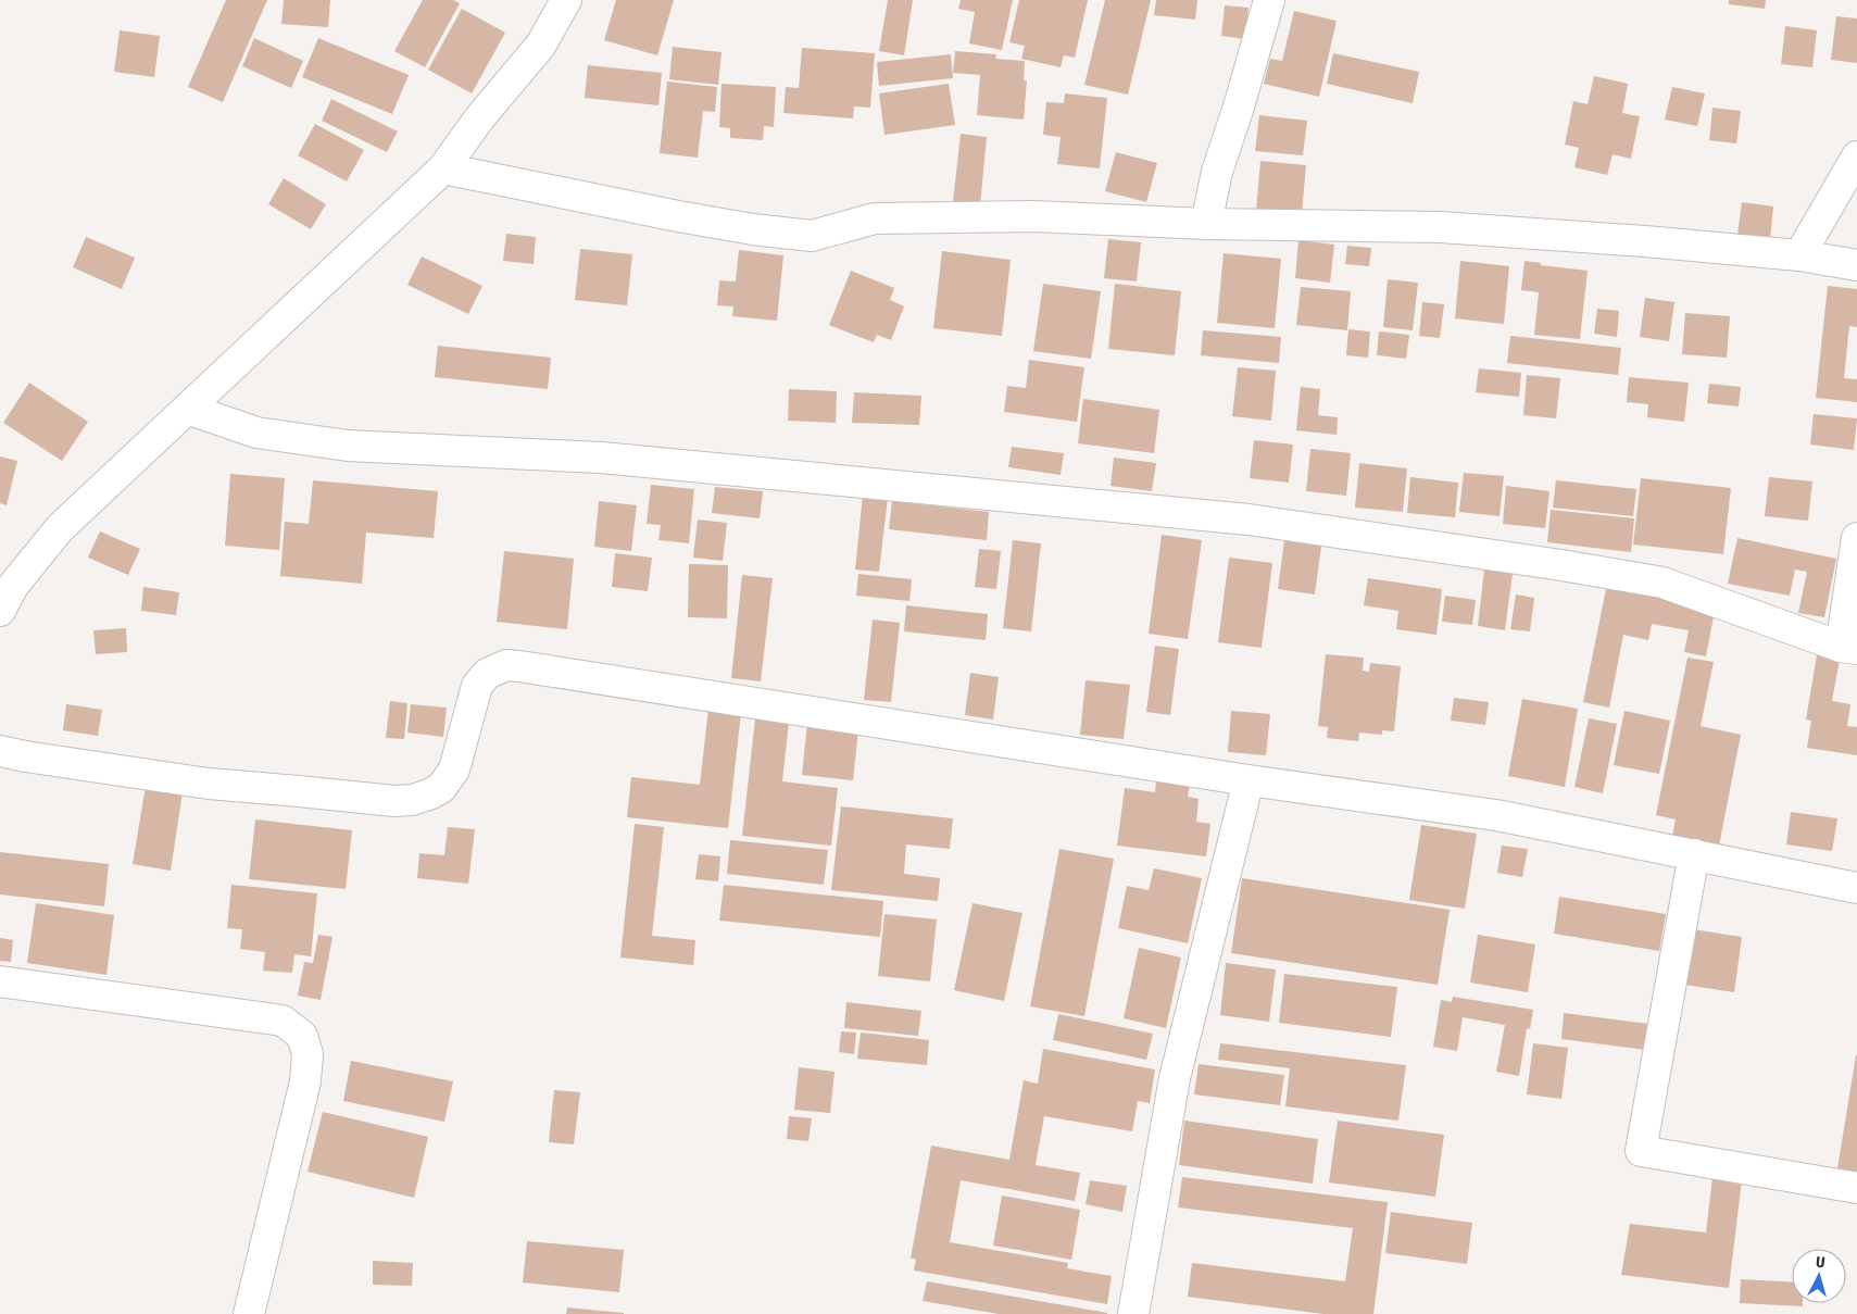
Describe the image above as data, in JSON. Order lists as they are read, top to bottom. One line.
{"north":"top"}
